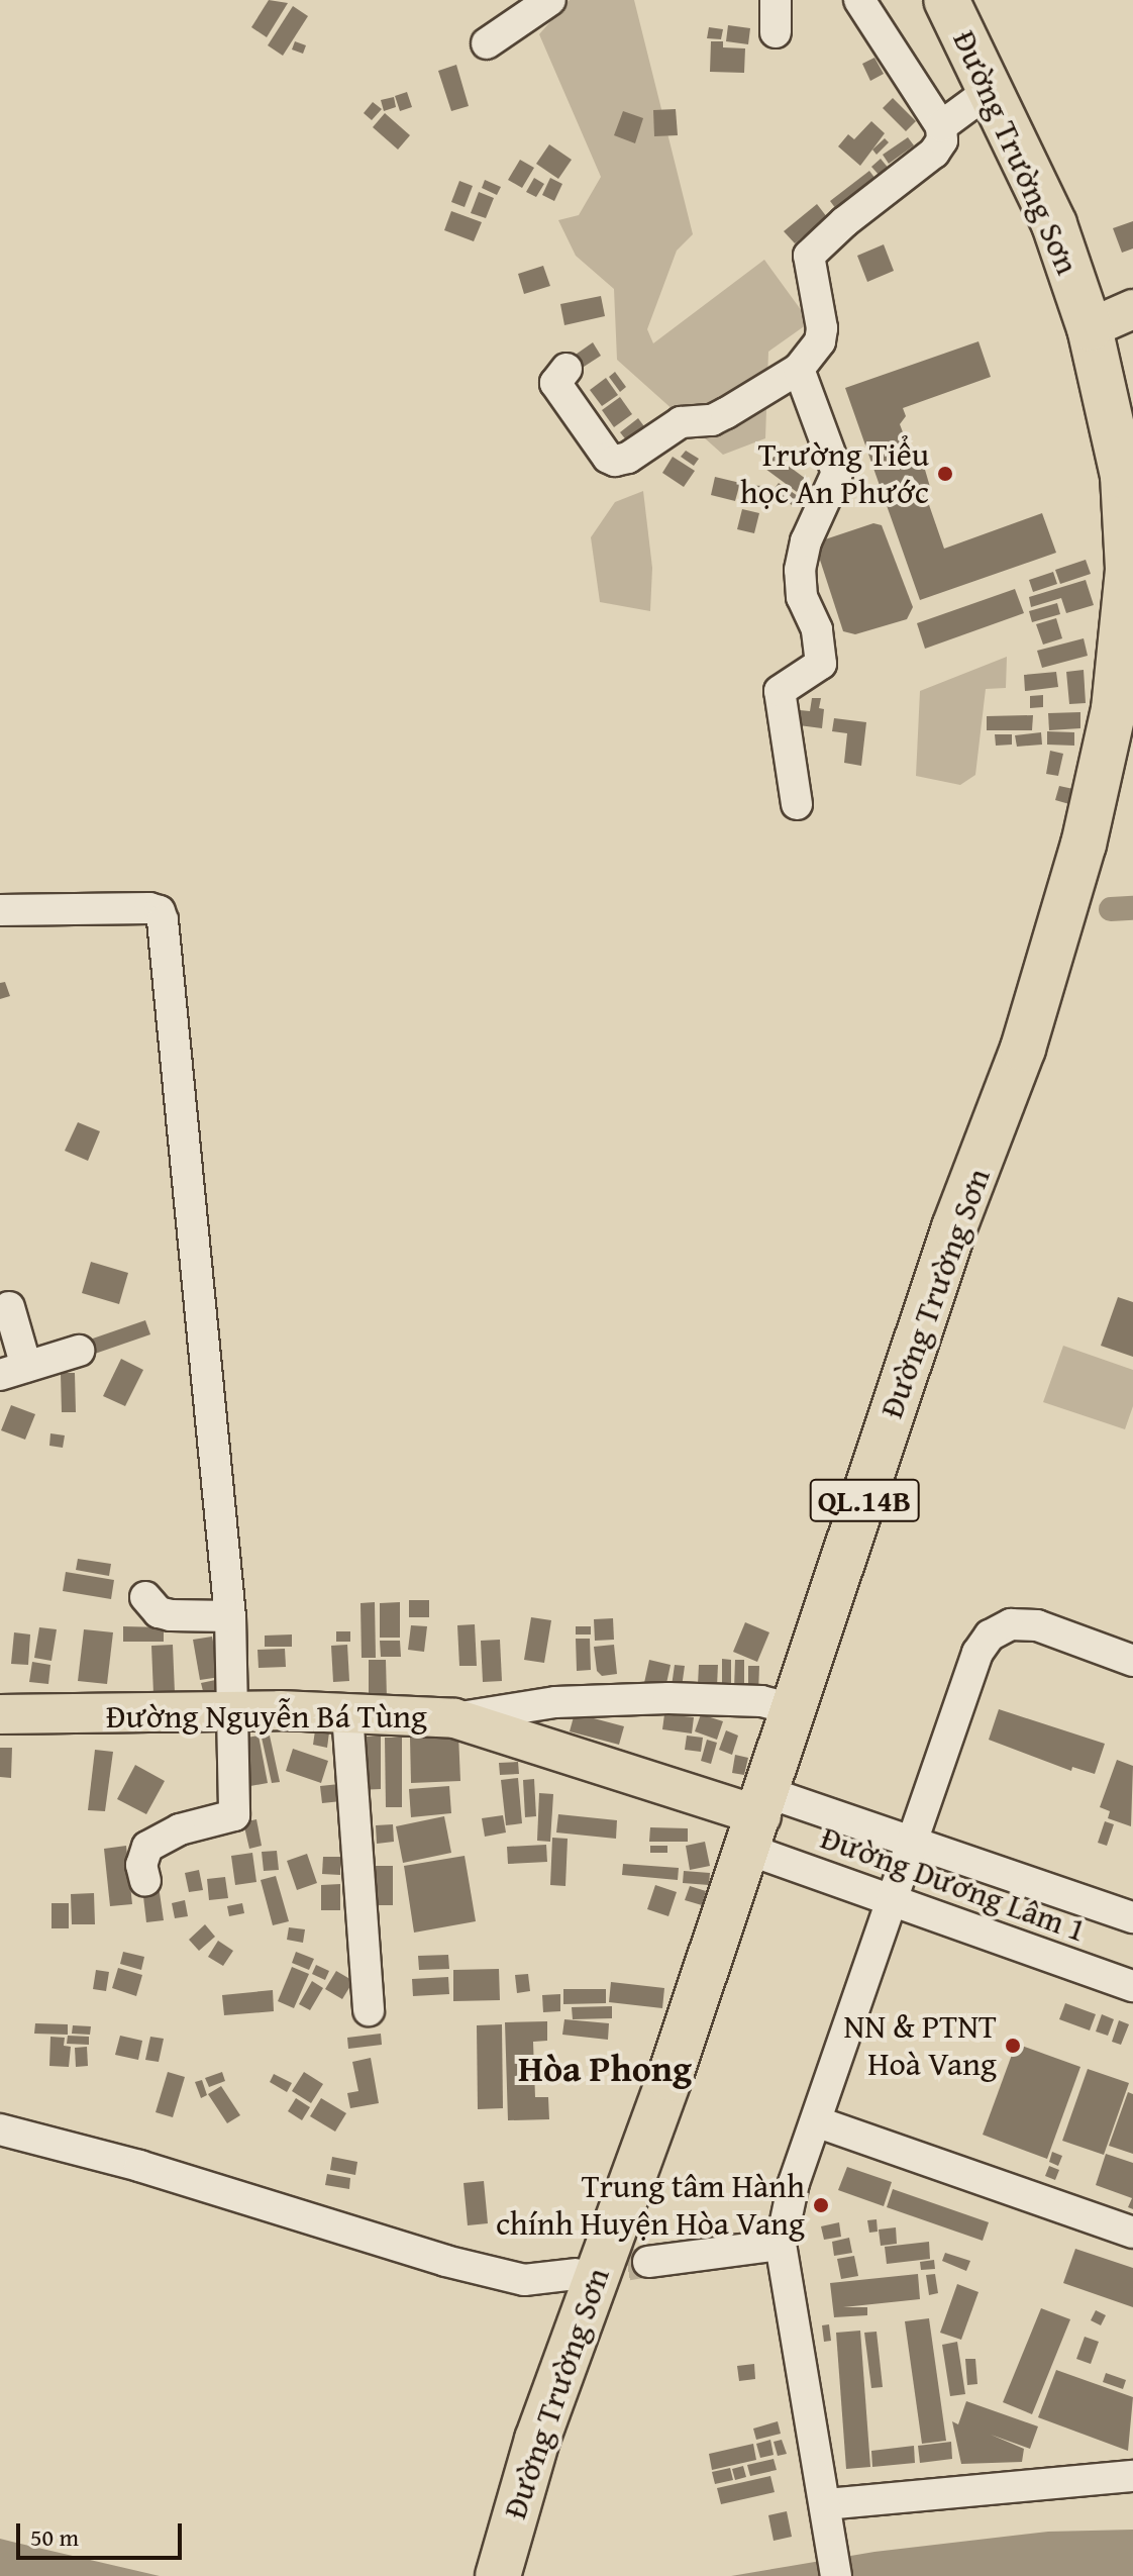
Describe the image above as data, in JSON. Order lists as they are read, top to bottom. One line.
{"streets":{"highway":["Đường Trường Sơn","QL.14B"],"main road":["Đường Nguyễn Bá Tùng"],"street":["Đường Dương Lâm 1"]},"crossings":[["Đường Trường Sơn","Đường Nguyễn Bá Tùng"],["Đường Trường Sơn","Đường Dương Lâm 1"],["Đường Nguyễn Bá Tùng","Đường Dương Lâm 1"]],"districts":["Hòa Phong"],"places":["Trường Tiểu học An Phước","NN & PTNT Hoà Vang","Trung tâm Hành chính Huyện Hòa Vang"],"scale_bar":"50 m"}
